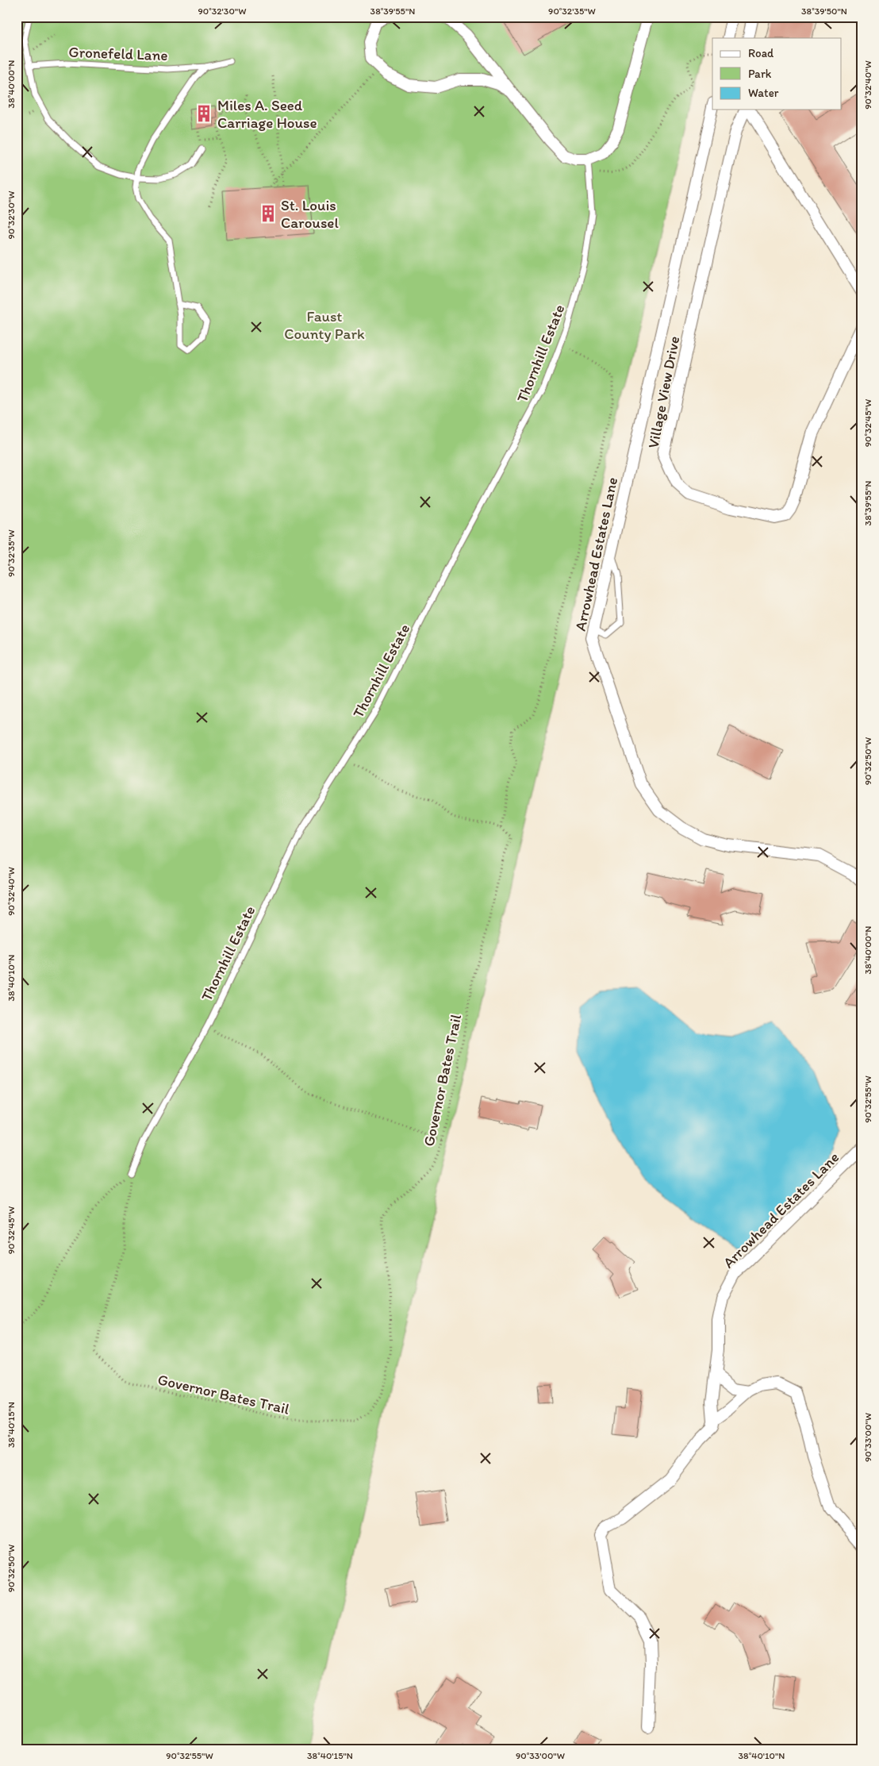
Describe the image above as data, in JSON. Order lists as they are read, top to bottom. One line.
{"streets":{"street":["Village View Drive","Arrowhead Estates Lane"],"lane":["Gronefeld Lane","Thornhill Estate"],"path":["Governor Bates Trail"]},"crossings":[["Thornhill Estate","Governor Bates Trail"]],"parks":["Faust County Park"],"places":{"building":["Miles A. Seed Carriage House","St. Louis Carousel"]},"legend":["Road","Park","Water"],"coordinates":["90°32'30\"W","38°39'55\"N","90°32'35\"W","38°39'50\"N","38°40'00\"N","90°32'40\"W","90°32'45\"W","90°32'50\"W","38°40'10\"N","90°32'55\"W","38°40'15\"N","90°33'00\"W"]}
